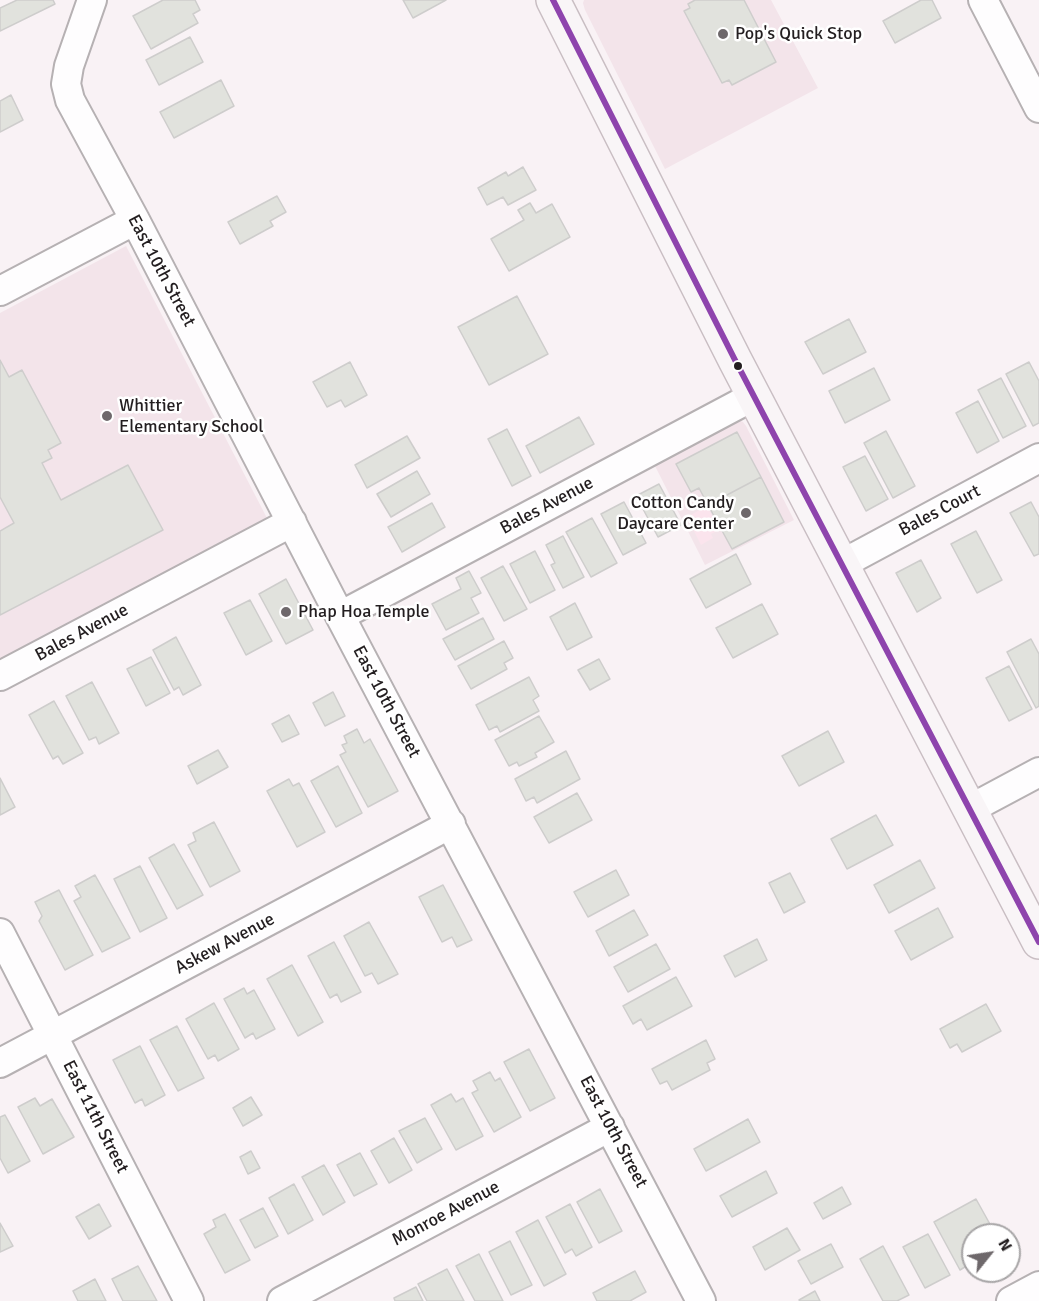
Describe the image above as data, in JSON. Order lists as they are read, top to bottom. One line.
{"streets":{"street":["East 10th Street","Bales Avenue","Bales Court","Askew Avenue","East 11th Street","Monroe Avenue"]},"crossings":[["East 10th Street","Bales Avenue"],["East 10th Street","Askew Avenue"],["East 10th Street","Monroe Avenue"],["Askew Avenue","East 11th Street"]],"places":["Pop's Quick Stop","Whittier Elementary School","Cotton Candy Daycare Center","Phap Hoa Temple"],"north":"top right"}
